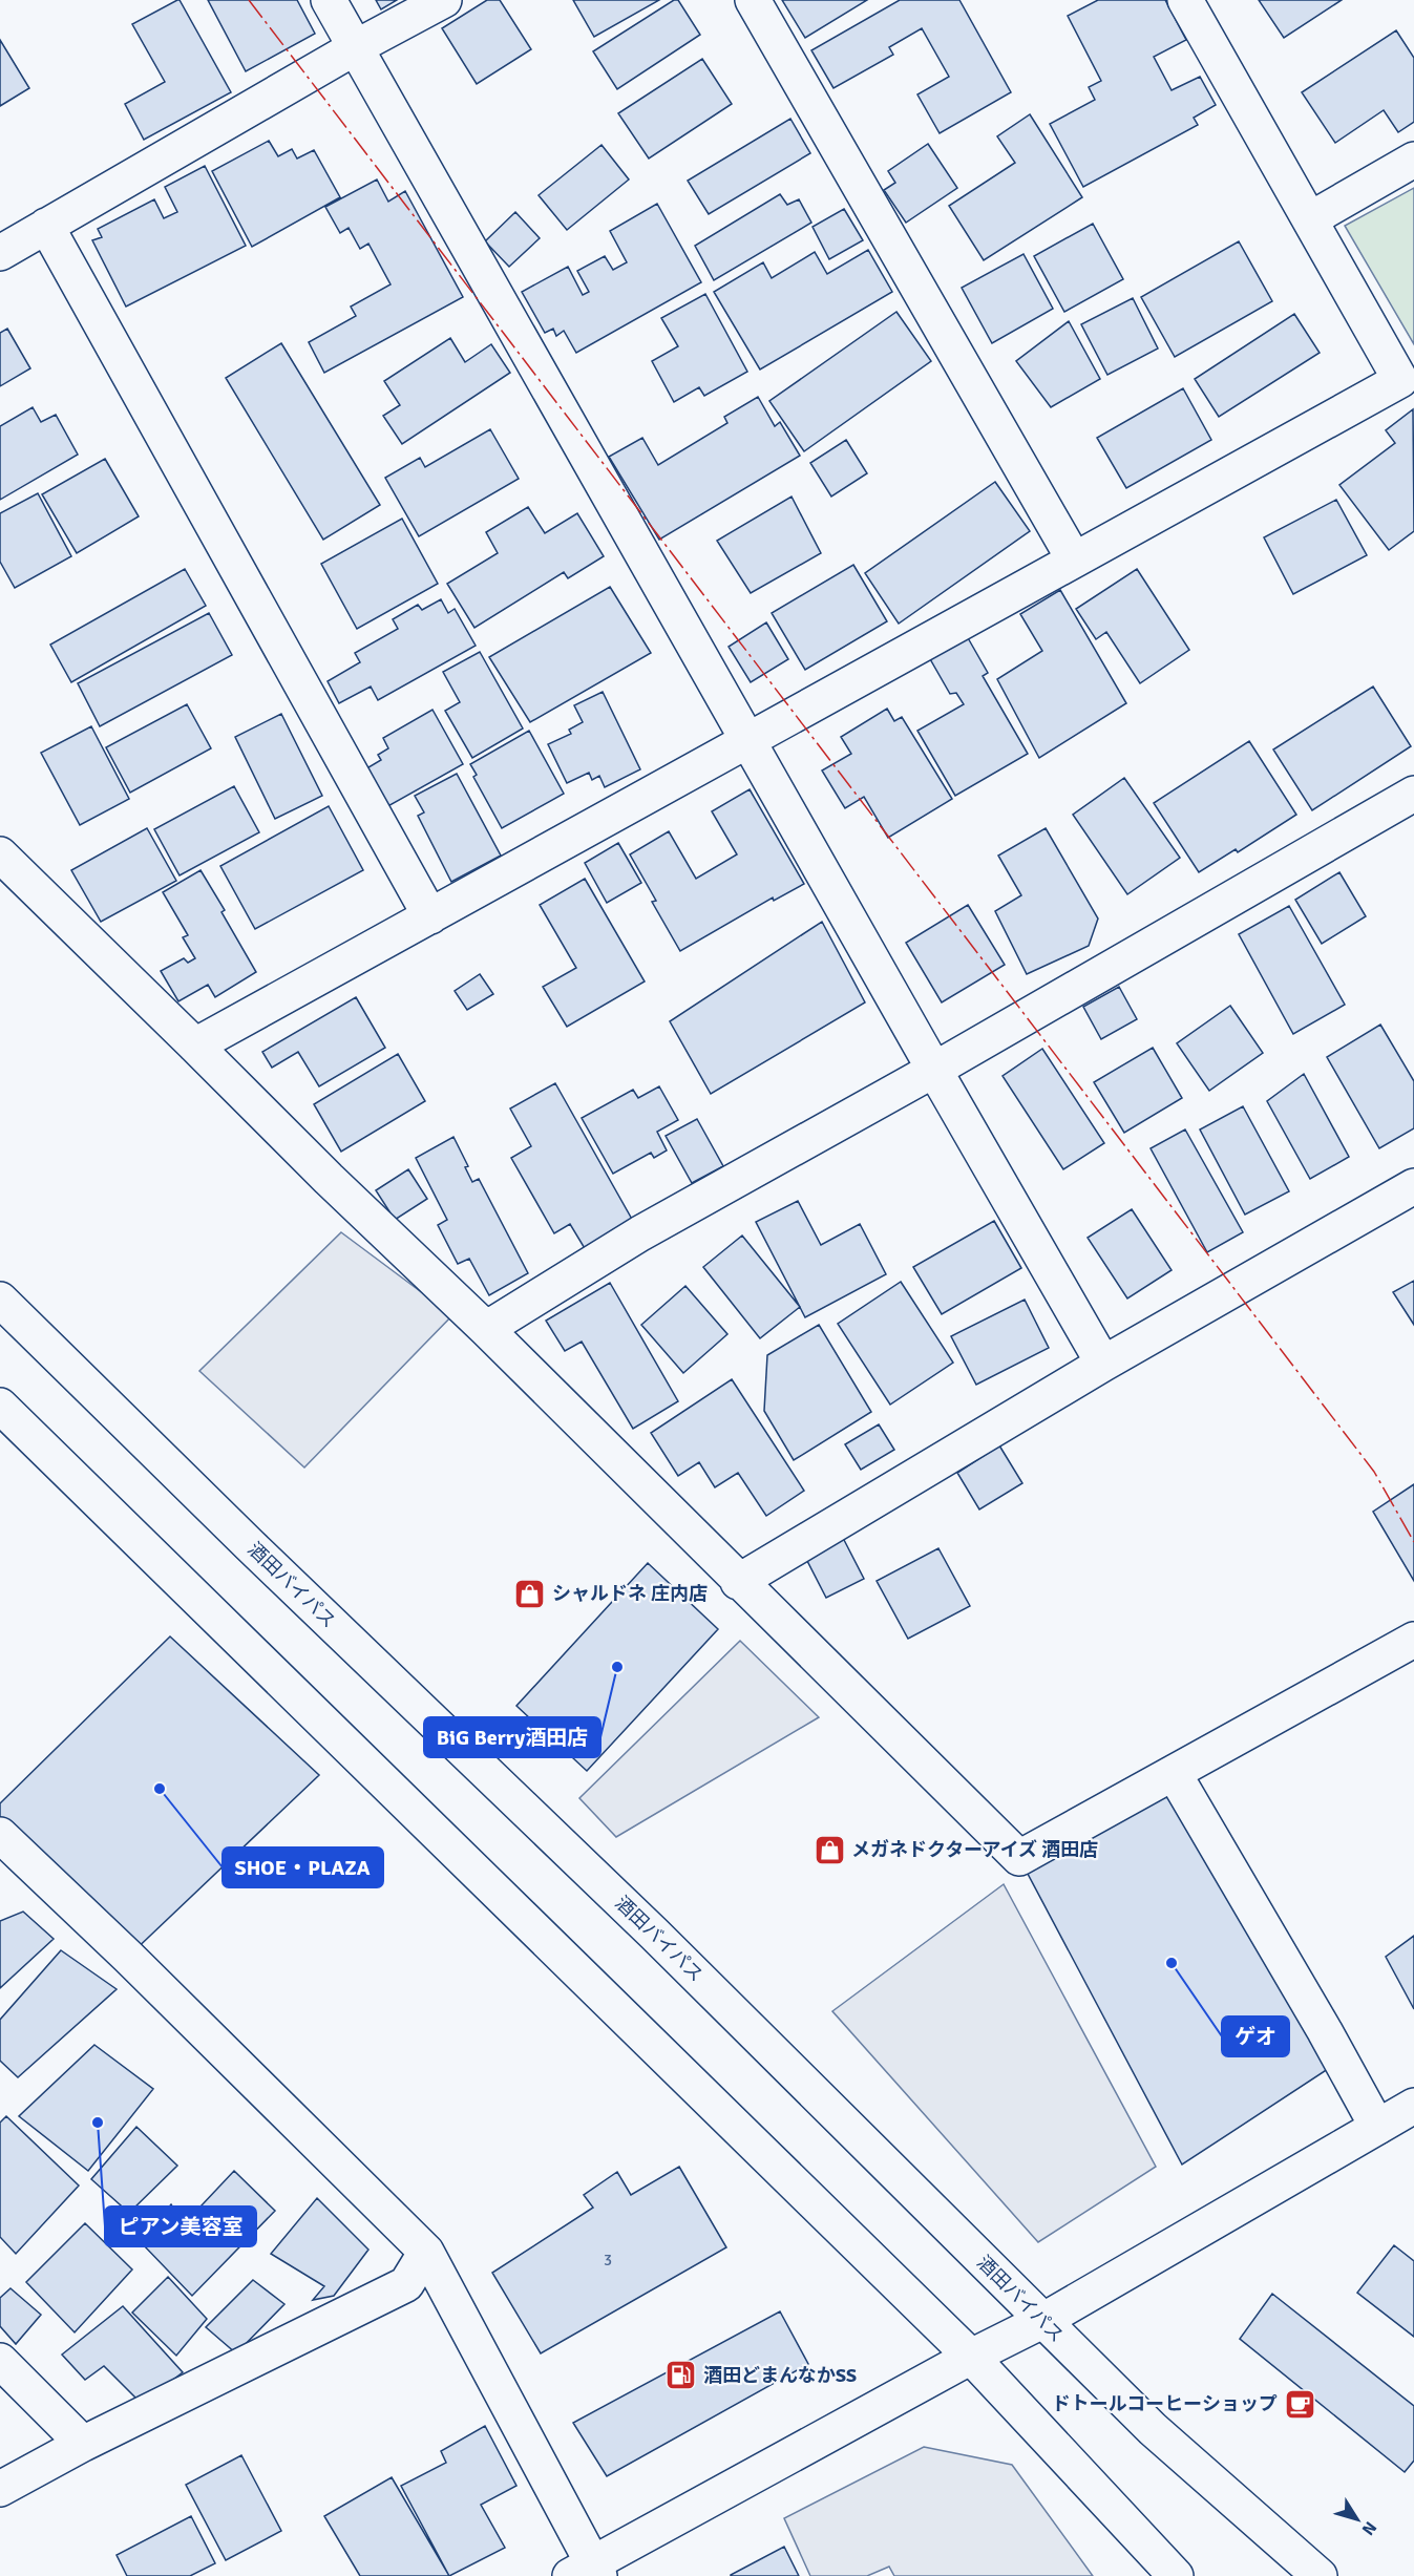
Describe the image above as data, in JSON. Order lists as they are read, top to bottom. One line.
{"streets":{"main road":["酒田バイパス"]},"places":{"shop":["シャルドネ 庄内店","メガネドクターアイズ 酒田店"],"other":["BiG Berry酒田店","SHOE・PLAZA","ゲオ","ピアン美容室"],"fuel station":["酒田どまんなかSS"],"cafe":["ドトールコーヒーショップ"]},"house_numbers":["3"],"north":"bottom right"}
